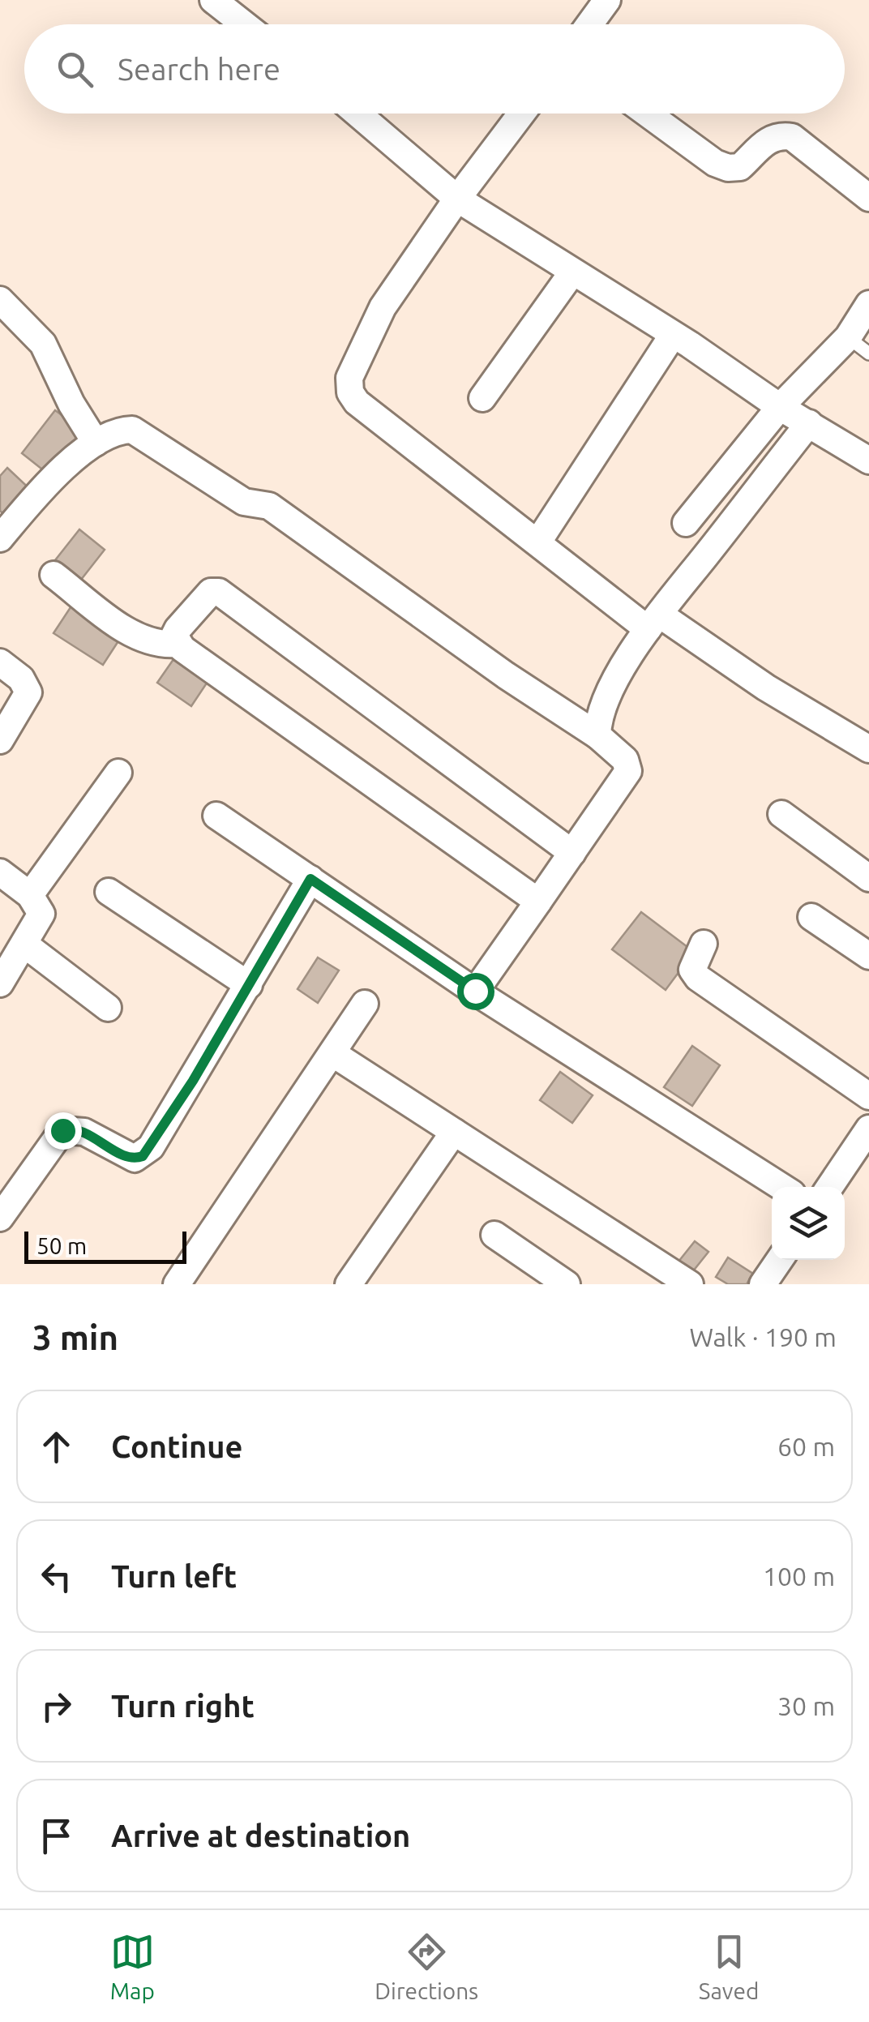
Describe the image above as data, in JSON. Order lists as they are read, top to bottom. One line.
{"scale_bar":"50 m","page":{"search":"Search here","scale":"50 m","heading":["3 min","Walk · 190 m"],"list":[["Continue","60 m"],["Turn left","100 m"],["Turn right","30 m"],"Arrive at destination"],"nav":["Map","Directions","Saved"]}}
